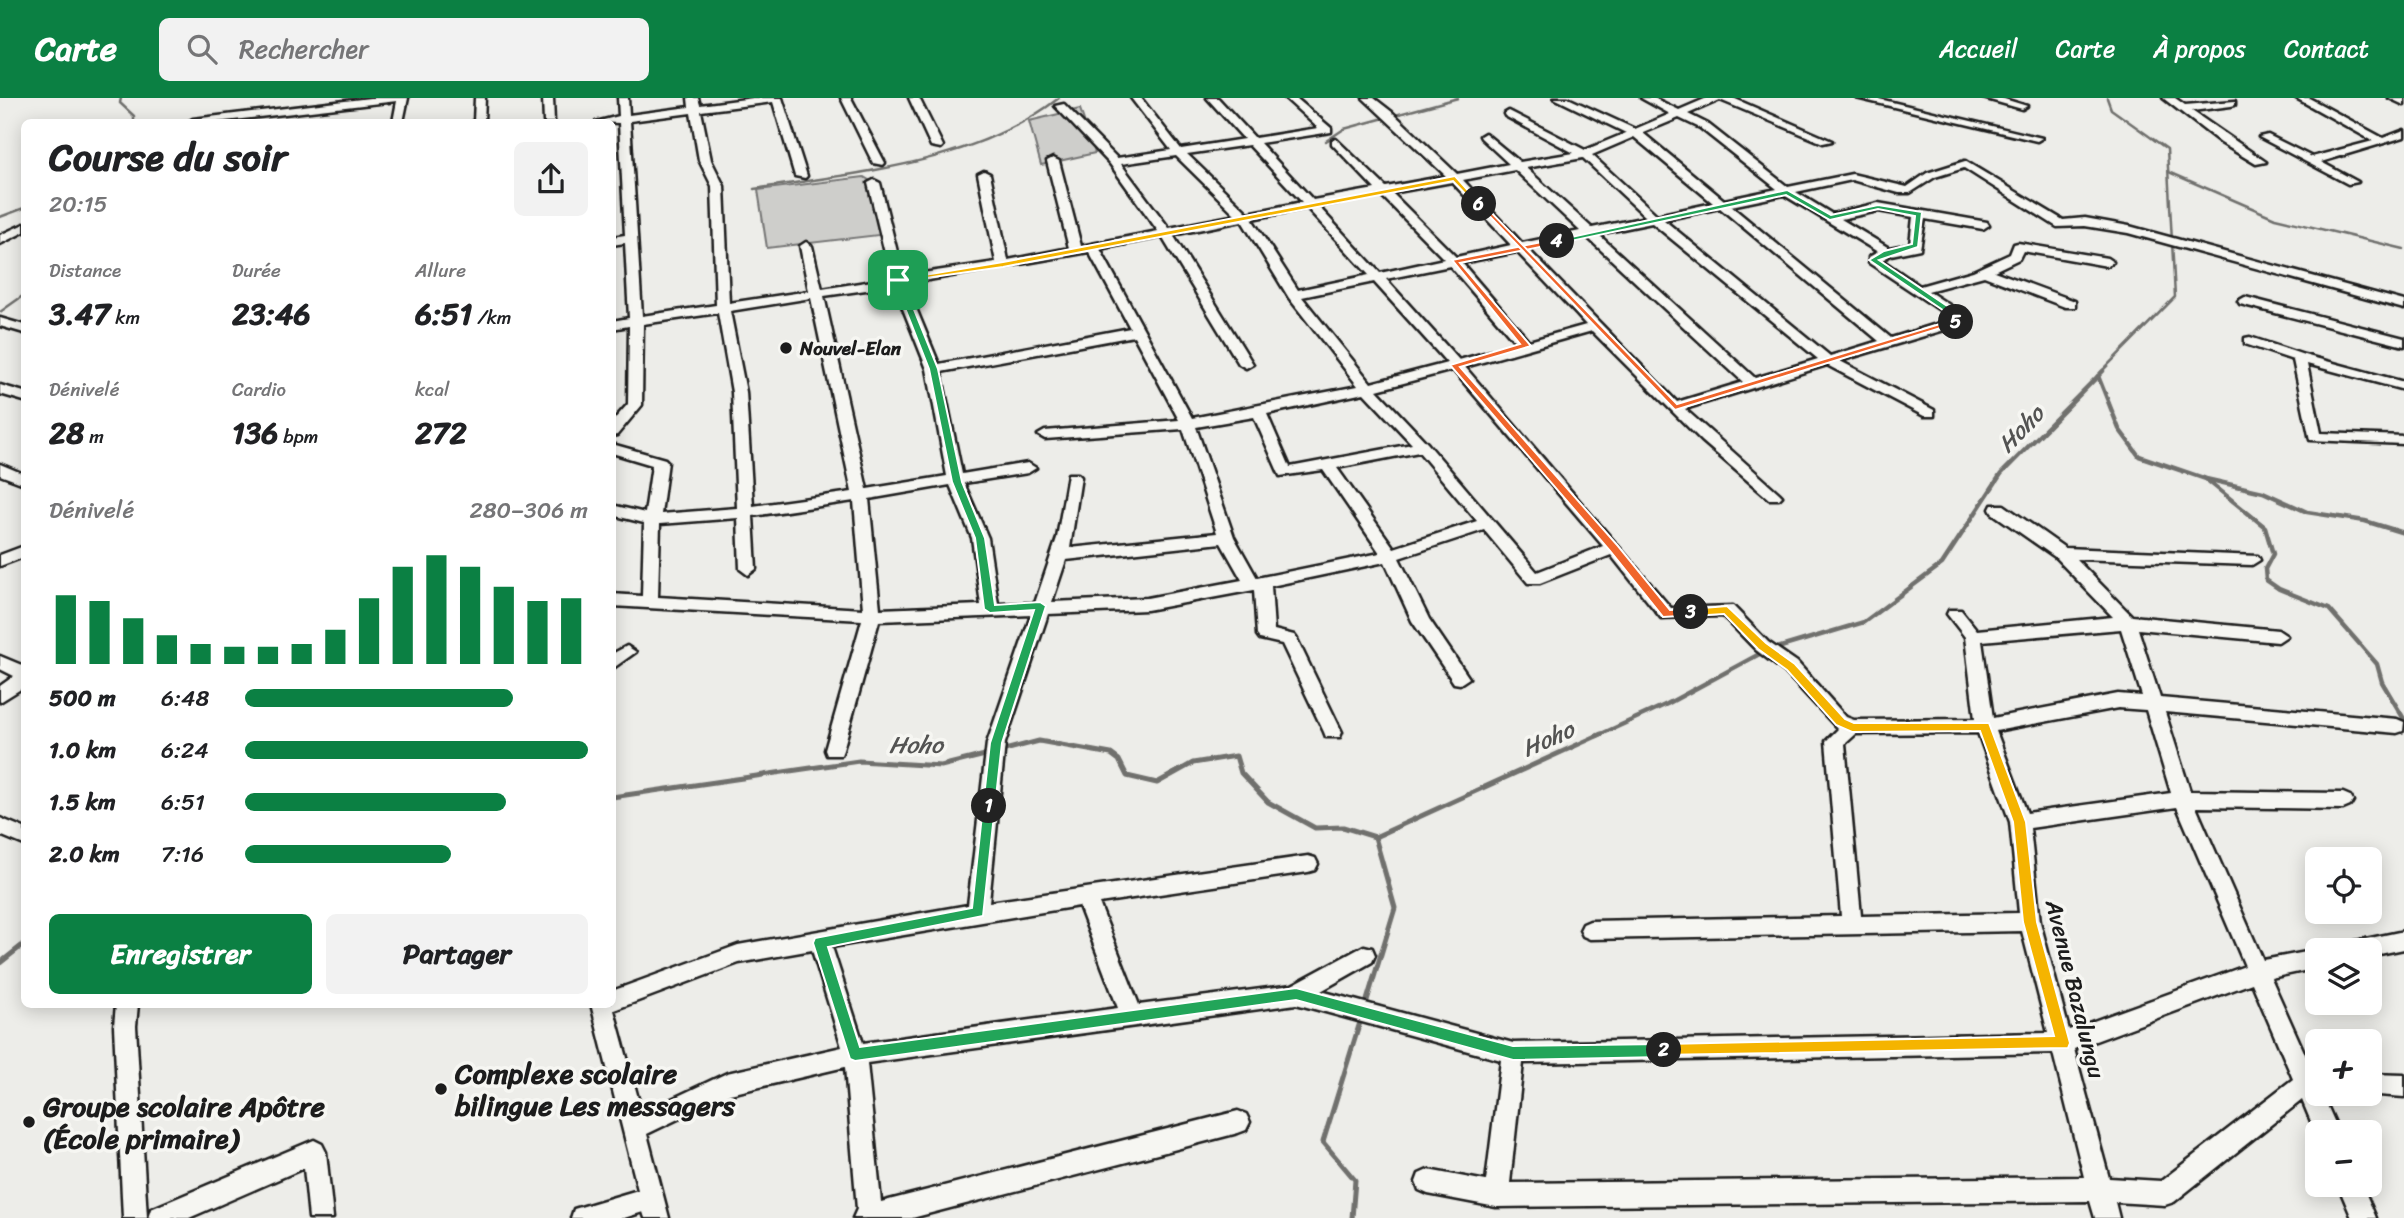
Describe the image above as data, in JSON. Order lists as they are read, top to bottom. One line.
{"streets":{"street":["Avenue Bazalungu"]},"water":["Hoho"],"places":["Nouvel-Elan","Complexe scolaire bilingue Les messagers","Groupe scolaire Apôtre (École primaire)"],"page":{"header":"Carte","search":"Rechercher","nav":["Accueil","Carte","À propos","Contact"],"heading":["Course du soir","20:15"],"pins":["6","4","5","3","1","2"],"stats":[["Distance","3.47 km"],["Durée","23:46"],["Allure","6:51 /km"],["Dénivelé","28 m"],["Cardio","136 bpm"],["kcal","272"]],"chart":["Dénivelé","280–306 m"],"list":[{"name":"500 m","note":"6:48"},{"name":"1.0 km","note":"6:24"},{"name":"1.5 km","note":"6:51"},{"name":"2.0 km","note":"7:16"}],"map_buttons":["+","−"],"buttons":["Enregistrer","Partager"]}}
